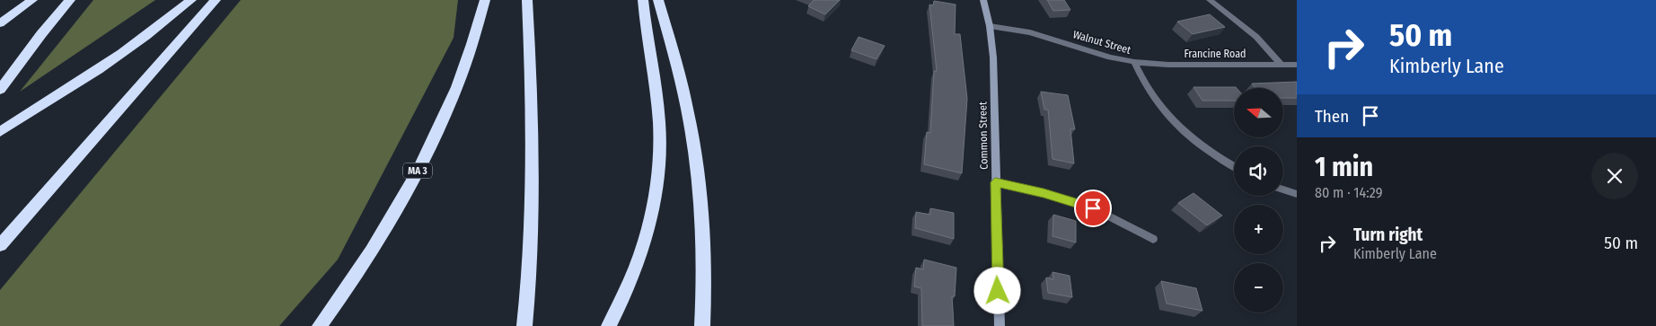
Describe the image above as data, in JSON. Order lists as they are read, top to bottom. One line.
{"streets":{"highway":["MA 3"],"street":["Walnut Street","Francine Road","Common Street"]},"crossings":[["Walnut Street","Francine Road"],["Walnut Street","Common Street"]],"north":"left","page":{"turn":["50 m","Kimberly Lane"],"map_buttons":["+","−"],"then":"Then","heading":["1 min","80 m · 14:29"],"list":[{"name":"Turn right","note":"Kimberly Lane","value":"50 m"}]}}
